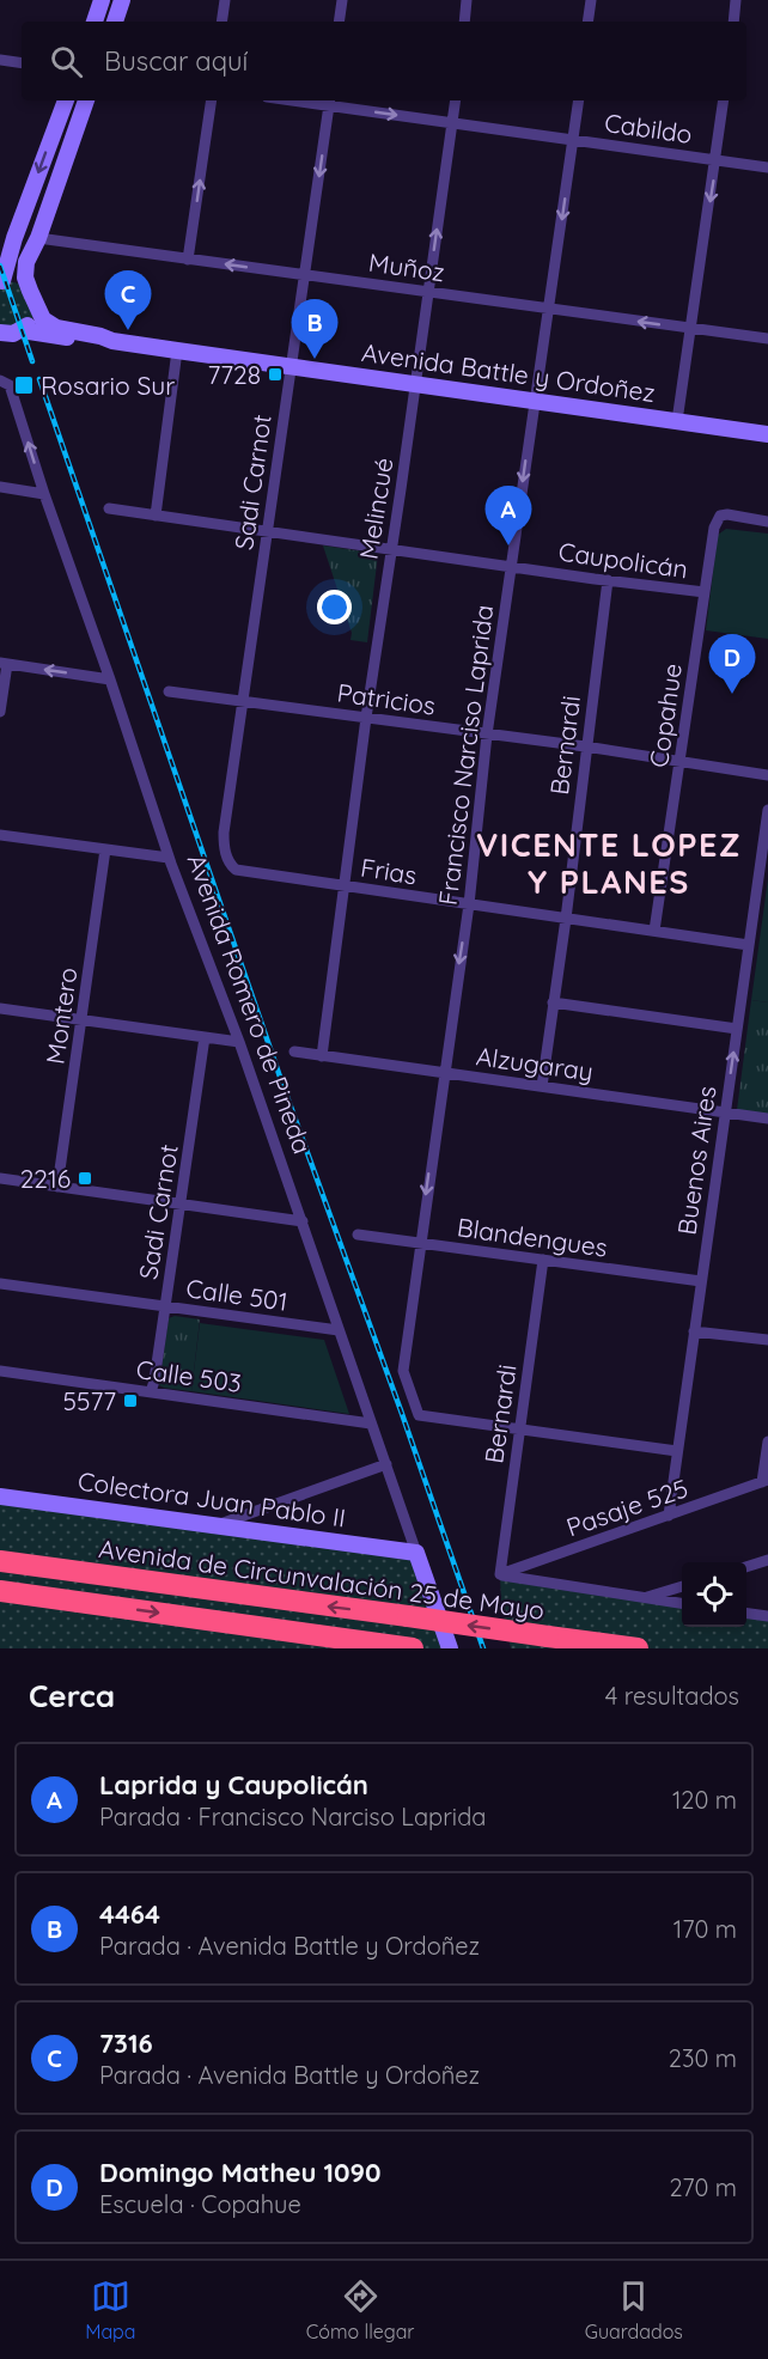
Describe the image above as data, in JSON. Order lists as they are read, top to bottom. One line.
{"streets":{"highway":["Avenida de Circunvalación 25 de Mayo"],"main road":["Avenida Battle y Ordoñez","Avenida Romero de Pineda","Colectora Juan Pablo II"],"street":["Cabildo","Muñoz","Sadi Carnot","Melincué","Caupolicán","Patricios","Copahue","Bernardi","Francisco Narciso Laprida","Frias","Montero","Alzugaray","Buenos Aires","Blandengues","Calle 501","Calle 503","Pasaje 525"]},"crossings":[["Cabildo","Sadi Carnot"],["Cabildo","Melincué"],["Cabildo","Francisco Narciso Laprida"],["Muñoz","Sadi Carnot"],["Muñoz","Melincué"],["Muñoz","Francisco Narciso Laprida"],["Avenida Battle y Ordoñez","Sadi Carnot"],["Avenida Battle y Ordoñez","Melincué"],["Avenida Battle y Ordoñez","Francisco Narciso Laprida"],["Sadi Carnot","Caupolicán"],["Sadi Carnot","Patricios"],["Sadi Carnot","Frias"],["Sadi Carnot","Calle 501"],["Sadi Carnot","Calle 503"],["Melincué","Caupolicán"],["Melincué","Patricios"],["Melincué","Frias"],["Melincué","Alzugaray"],["Caupolicán","Copahue"],["Caupolicán","Bernardi"],["Caupolicán","Francisco Narciso Laprida"],["Patricios","Copahue"],["Patricios","Bernardi"],["Patricios","Francisco Narciso Laprida"],["Copahue","Frias"],["Bernardi","Francisco Narciso Laprida"],["Bernardi","Frias"],["Bernardi","Alzugaray"],["Bernardi","Blandengues"],["Bernardi","Pasaje 525"],["Francisco Narciso Laprida","Frias"],["Francisco Narciso Laprida","Alzugaray"],["Francisco Narciso Laprida","Blandengues"],["Frias","Buenos Aires"],["Avenida Romero de Pineda","Calle 501"],["Avenida Romero de Pineda","Calle 503"],["Avenida Romero de Pineda","Colectora Juan Pablo II"],["Alzugaray","Buenos Aires"],["Buenos Aires","Blandengues"],["Buenos Aires","Pasaje 525"]],"one_way":["Muñoz","Francisco Narciso Laprida"],"districts":["VICENTE LOPEZ Y PLANES"],"places":{"transit":["7728","Rosario Sur","2216","5577"]},"page":{"search":"Buscar aquí","pins":["C","B","A","D"],"heading":["Cerca","4 resultados"],"list":[{"mark":"A","name":"Laprida y Caupolicán","note":"Parada · Francisco Narciso Laprida","value":"120 m"},{"mark":"B","name":"4464","note":"Parada · Avenida Battle y Ordoñez","value":"170 m"},{"mark":"C","name":"7316","note":"Parada · Avenida Battle y Ordoñez","value":"230 m"},{"mark":"D","name":"Domingo Matheu 1090","note":"Escuela · Copahue","value":"270 m"}],"nav":["Mapa","Cómo llegar","Guardados"]}}
